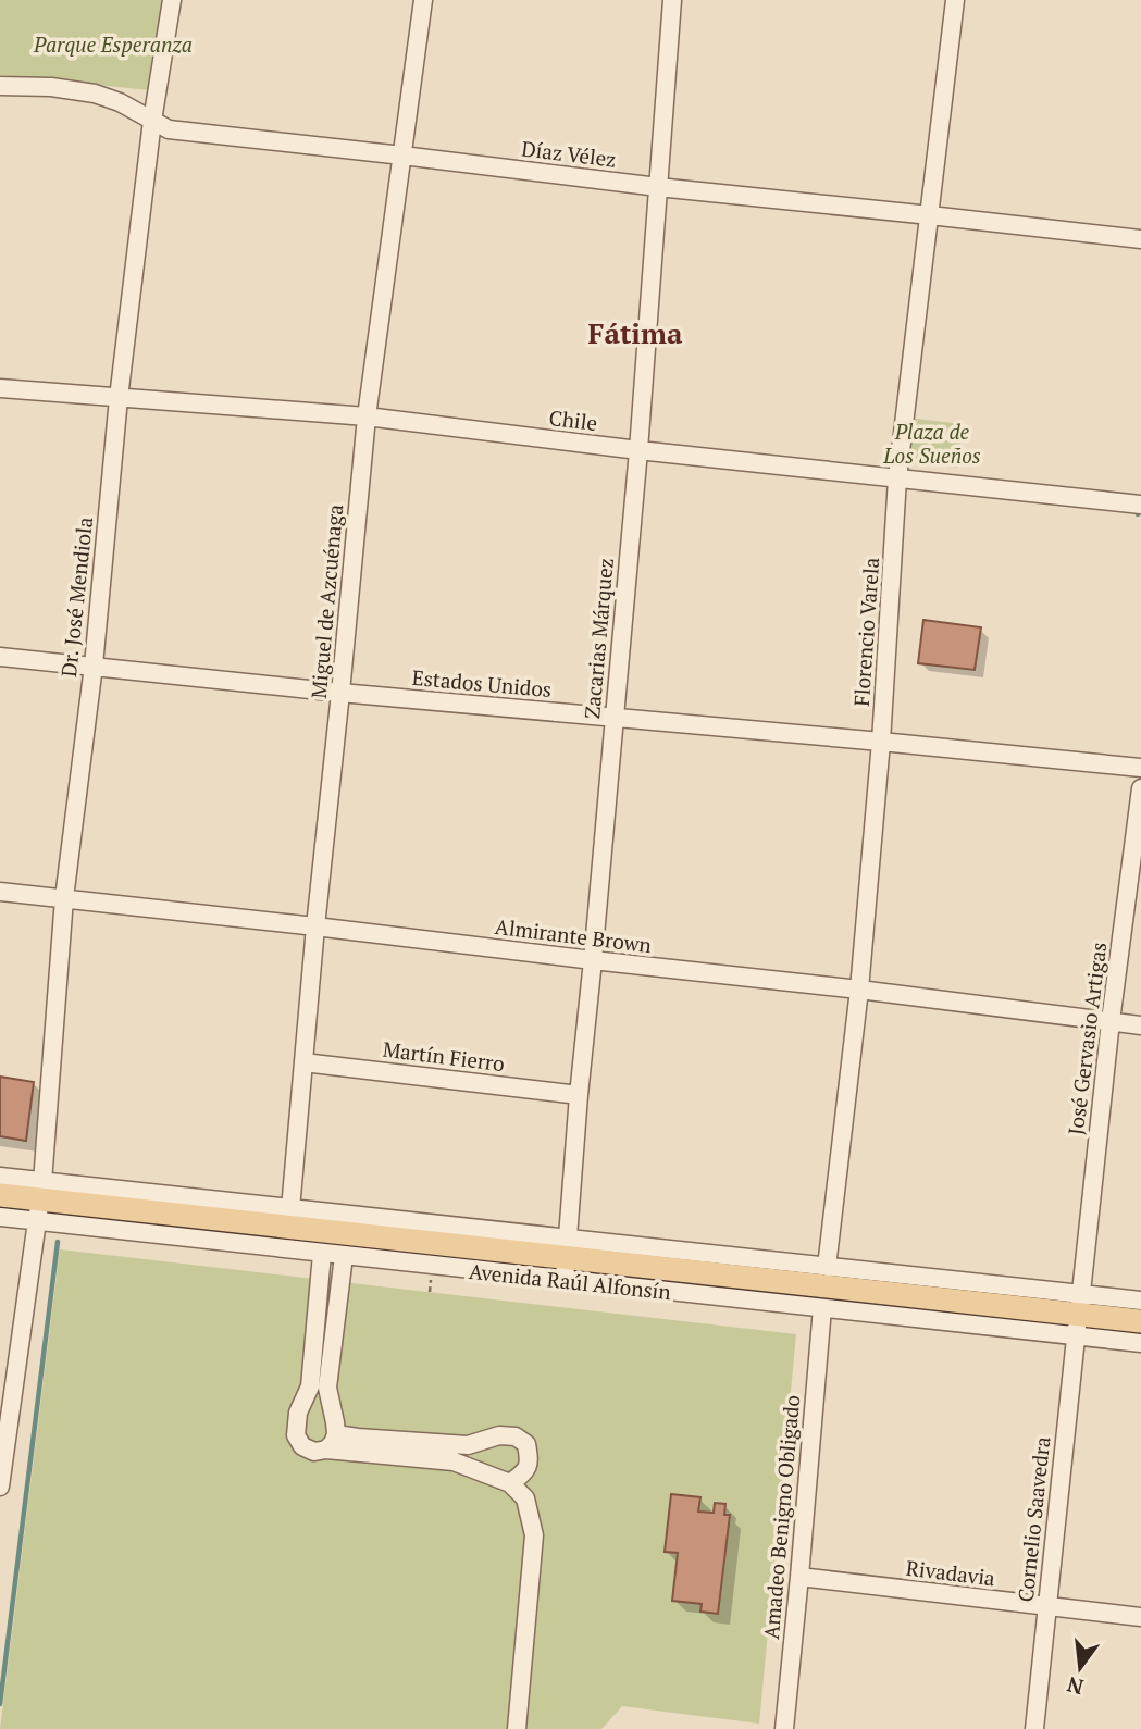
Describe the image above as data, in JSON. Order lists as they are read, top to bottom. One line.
{"streets":{"main road":["Avenida Raúl Alfonsín"],"street":["Díaz Vélez","Chile","Dr. José Mendiola","Miguel de Azcuénaga","Florencio Varela","Zacarias Márquez","Estados Unidos","Almirante Brown","José Gervasio Artigas","Martín Fierro","Amadeo Benigno Obligado","Cornelio Saavedra","Rivadavia"]},"crossings":[["Díaz Vélez","Dr. José Mendiola"],["Díaz Vélez","Miguel de Azcuénaga"],["Díaz Vélez","Florencio Varela"],["Díaz Vélez","Zacarias Márquez"],["Chile","Dr. José Mendiola"],["Chile","Miguel de Azcuénaga"],["Chile","Florencio Varela"],["Chile","Zacarias Márquez"],["Dr. José Mendiola","Estados Unidos"],["Dr. José Mendiola","Almirante Brown"],["Dr. José Mendiola","Avenida Raúl Alfonsín"],["Miguel de Azcuénaga","Estados Unidos"],["Miguel de Azcuénaga","Almirante Brown"],["Miguel de Azcuénaga","Martín Fierro"],["Miguel de Azcuénaga","Avenida Raúl Alfonsín"],["Florencio Varela","Estados Unidos"],["Florencio Varela","Almirante Brown"],["Florencio Varela","Avenida Raúl Alfonsín"],["Zacarias Márquez","Estados Unidos"],["Zacarias Márquez","Almirante Brown"],["Zacarias Márquez","Martín Fierro"],["Zacarias Márquez","Avenida Raúl Alfonsín"],["Almirante Brown","José Gervasio Artigas"],["José Gervasio Artigas","Avenida Raúl Alfonsín"],["José Gervasio Artigas","Cornelio Saavedra"],["Avenida Raúl Alfonsín","Amadeo Benigno Obligado"],["Avenida Raúl Alfonsín","Cornelio Saavedra"],["Amadeo Benigno Obligado","Rivadavia"],["Cornelio Saavedra","Rivadavia"]],"districts":["Fátima"],"parks":["Parque Esperanza","Plaza de Los Sueños"],"north":"bottom"}
